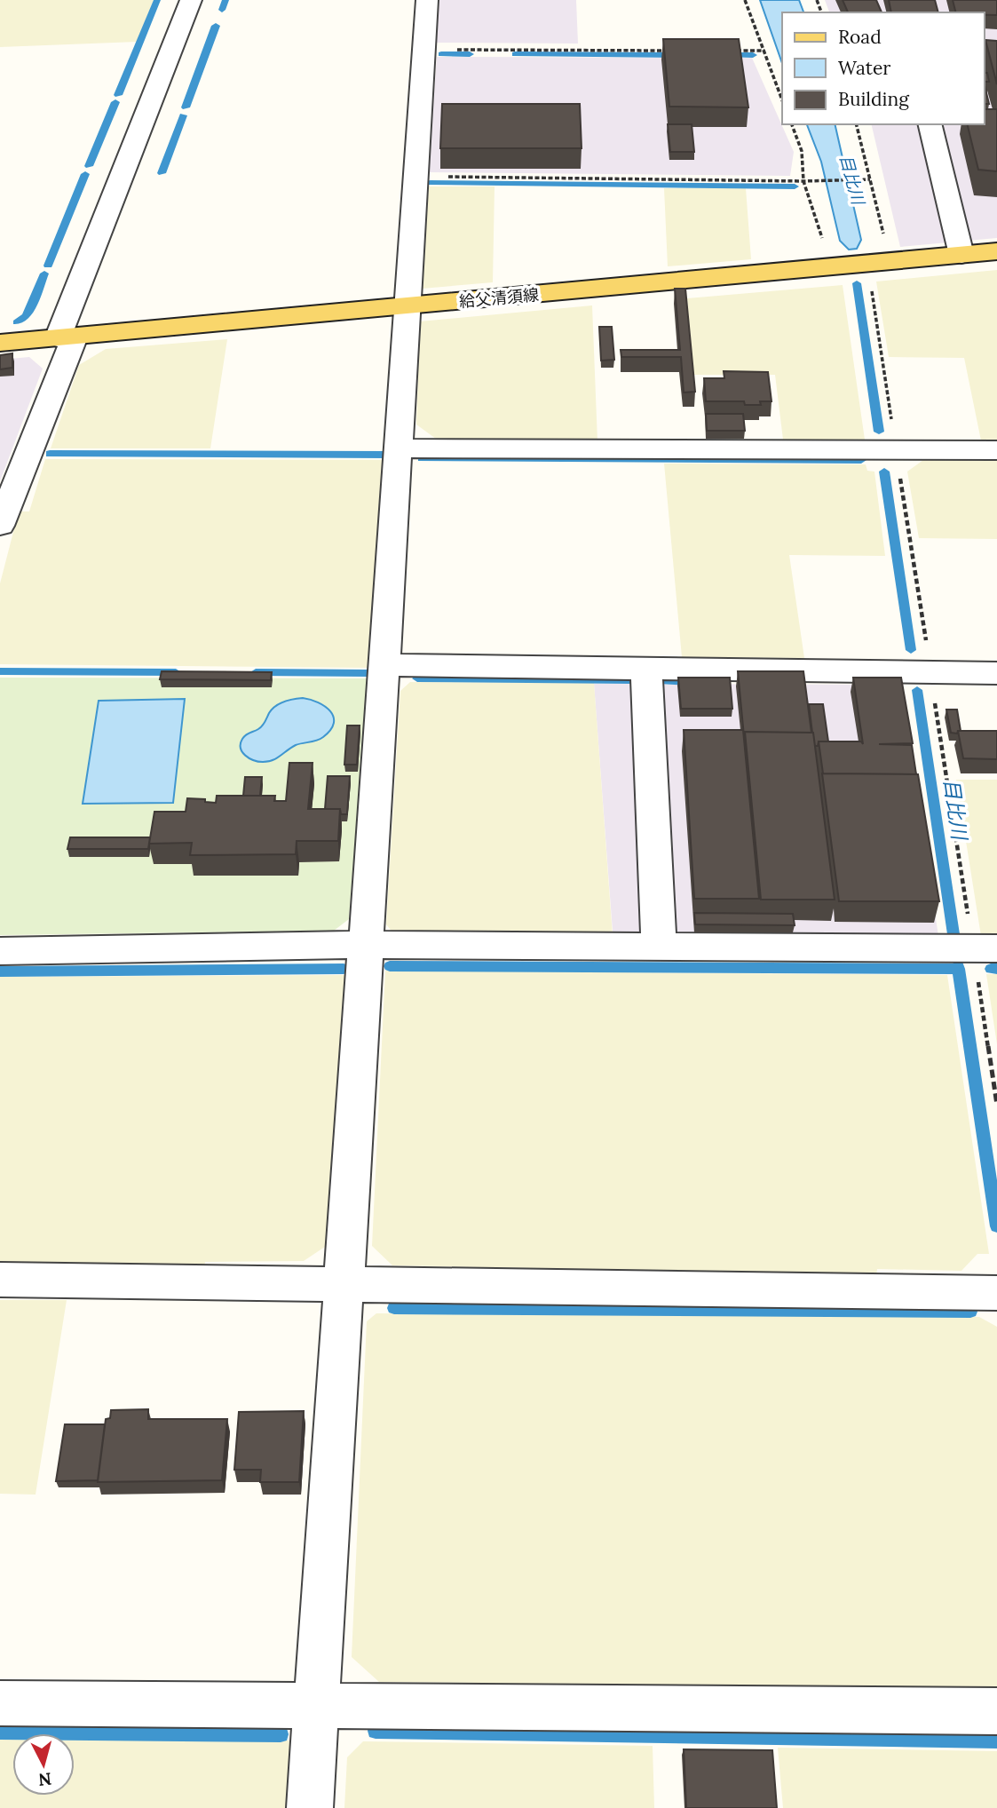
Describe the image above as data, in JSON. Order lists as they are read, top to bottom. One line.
{"streets":{"main road":["給父清須線"]},"water":["目比川"],"legend":["Road","Water","Building"],"north":"bottom"}
